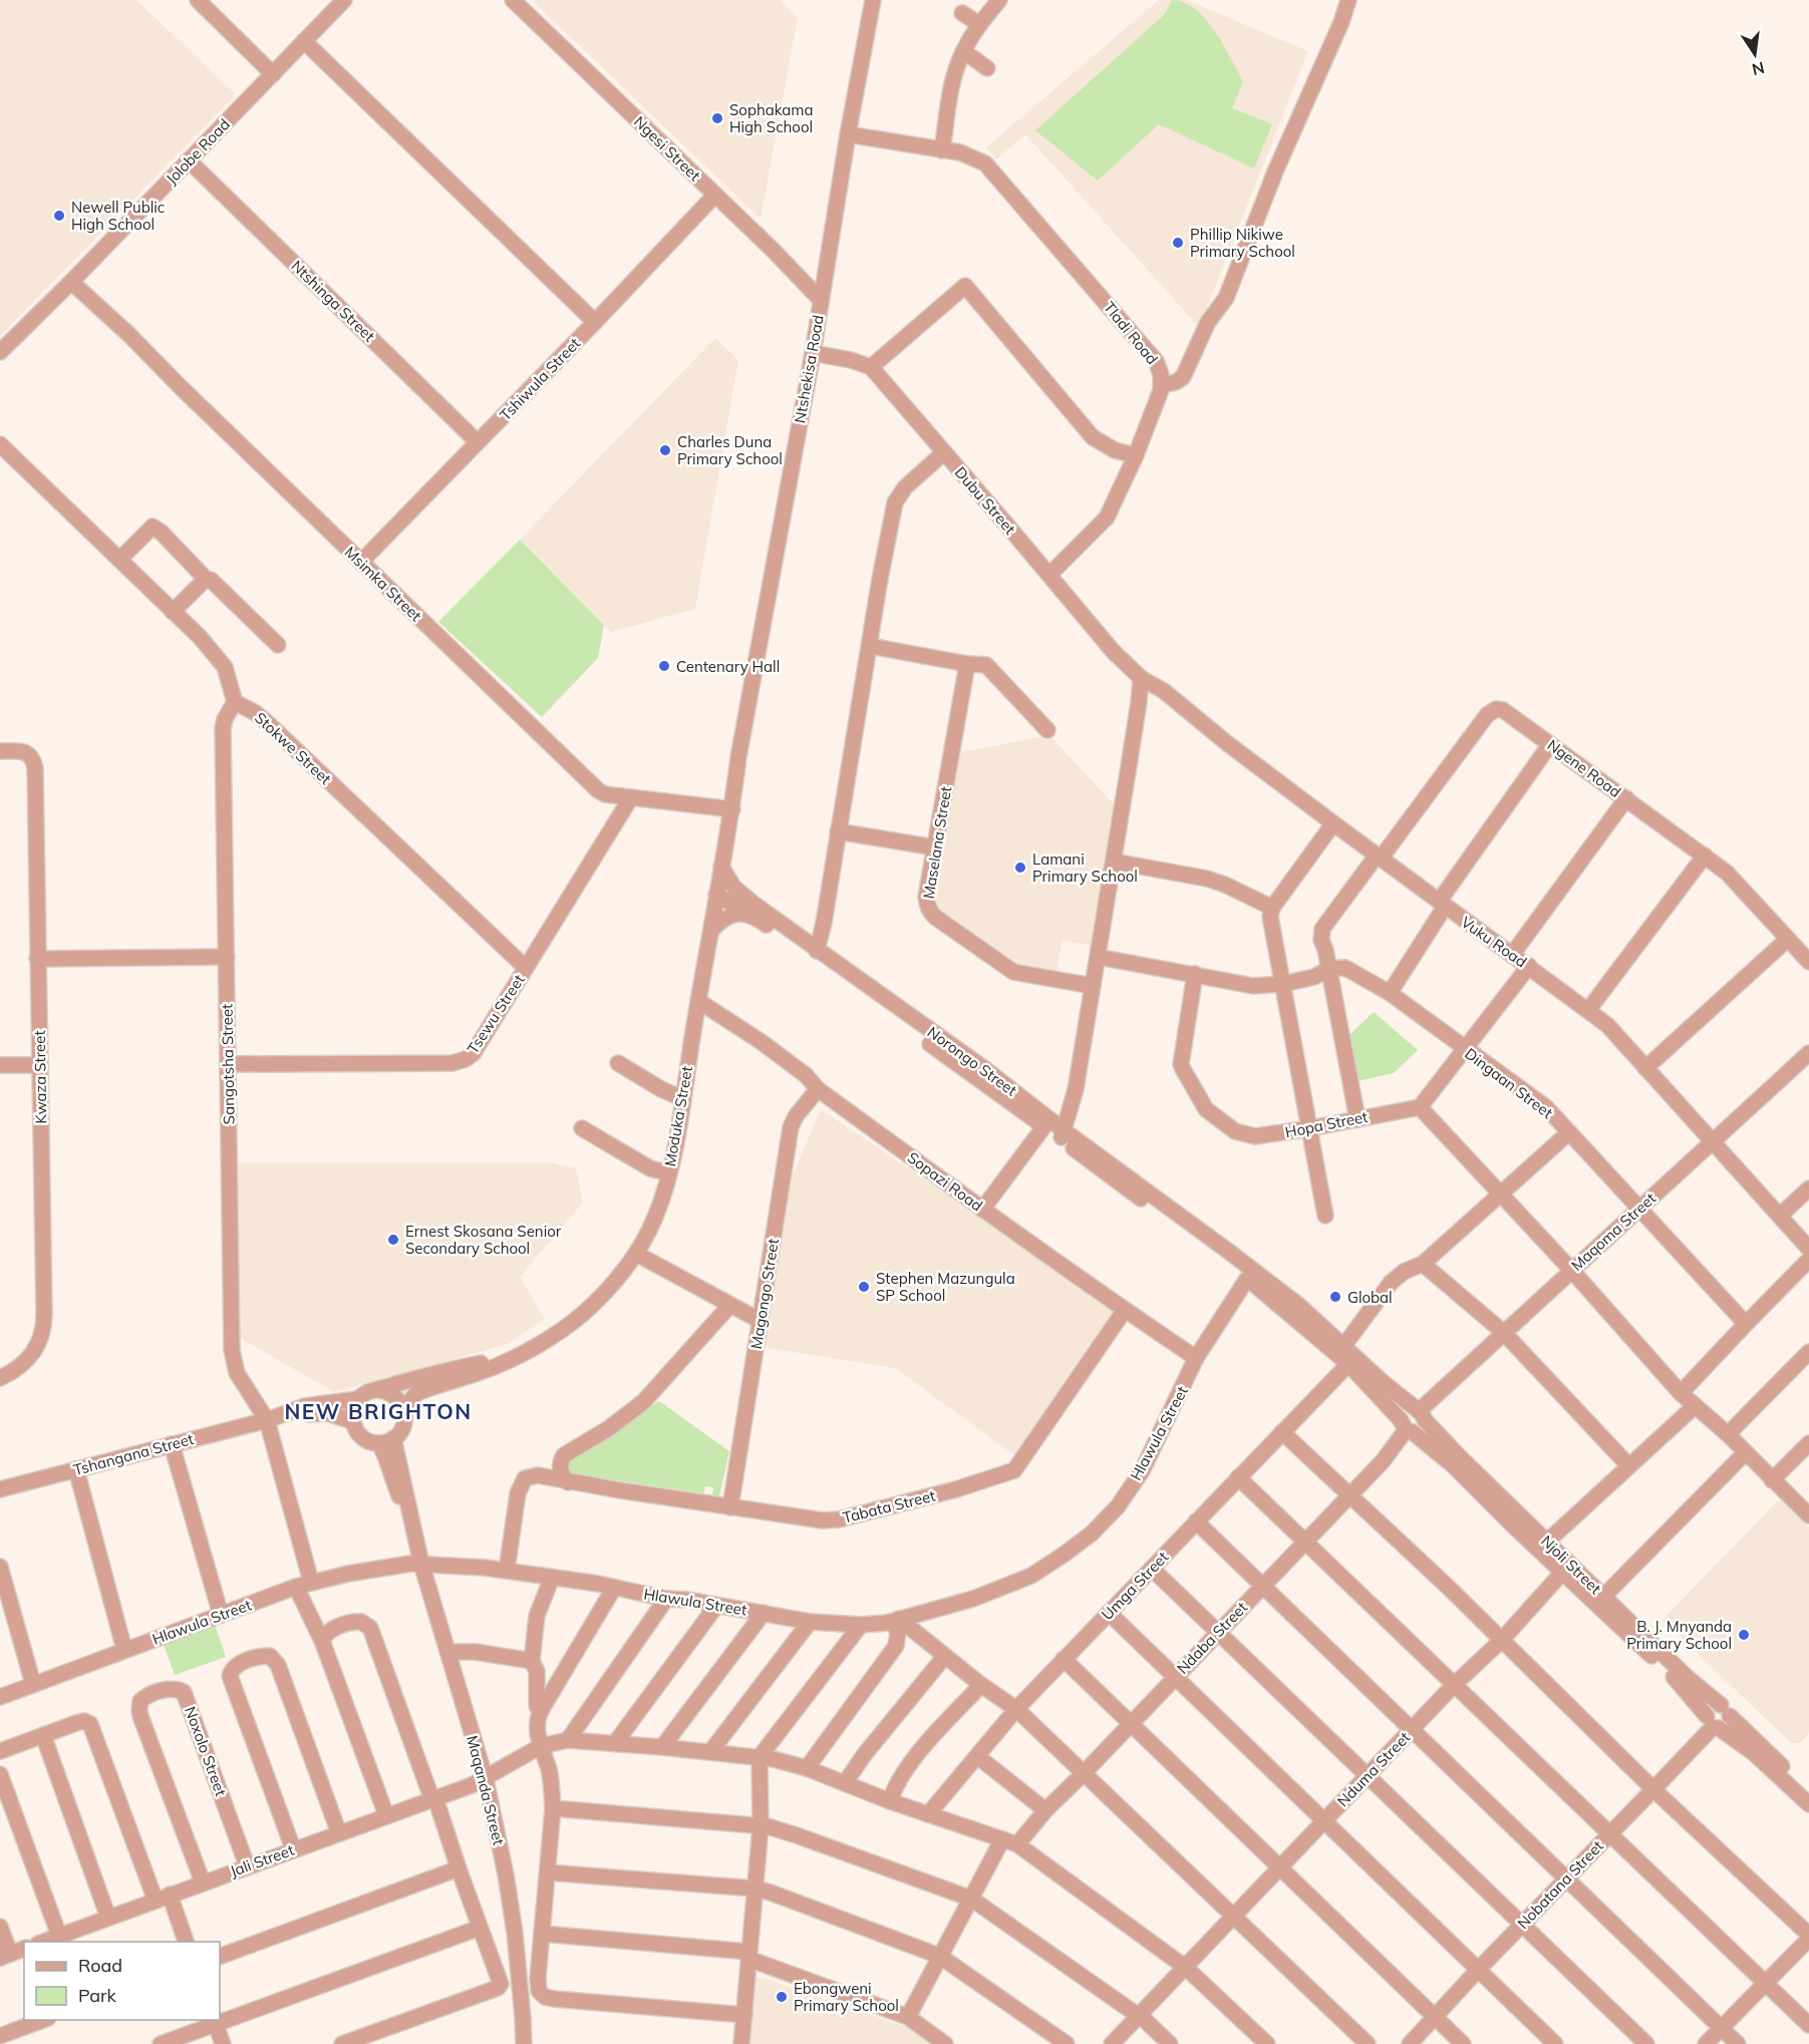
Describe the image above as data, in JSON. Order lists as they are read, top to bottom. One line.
{"streets":{"street":["Ngesi Street","Jolobe Road","Ntshinga Street","Tladi Road","Ntshekisa Road","Tshiwula Street","Dubu Street","Msimka Street","Stokwe Street","Ngene Road","Maselana Street","Vuku Road","Tsewu Street","Norongo Street","Sangotsha Street","Kwaza Street","Dingaan Street","Moduka Street","Hopa Street","Sopazi Road","Maqoma Street","Magongo Street","Hlawula Street","Tshangana Street","Tabata Street","Njoli Street","Umga Street","Ndaba Street","Noxolo Street","Nduma Street","Maqanda Street","Jali Street","Nobatana Street"]},"crossings":[["Ngesi Street","Ntshekisa Road"],["Ngesi Street","Tshiwula Street"],["Jolobe Road","Ntshinga Street"],["Jolobe Road","Msimka Street"],["Ntshinga Street","Tshiwula Street"],["Tladi Road","Ntshekisa Road"],["Ntshekisa Road","Msimka Street"],["Ntshekisa Road","Moduka Street"],["Tshiwula Street","Msimka Street"],["Dubu Street","Vuku Road"],["Msimka Street","Tsewu Street"],["Msimka Street","Moduka Street"],["Stokwe Street","Tsewu Street"],["Stokwe Street","Sangotsha Street"],["Ngene Road","Vuku Road"],["Ngene Road","Dingaan Street"],["Ngene Road","Hopa Street"],["Vuku Road","Maqoma Street"],["Tsewu Street","Sangotsha Street"],["Norongo Street","Moduka Street"],["Norongo Street","Njoli Street"],["Sangotsha Street","Hlawula Street"],["Sangotsha Street","Tshangana Street"],["Sangotsha Street","Jali Street"],["Dingaan Street","Maqoma Street"],["Moduka Street","Sopazi Road"],["Moduka Street","Tshangana Street"],["Moduka Street","Maqanda Street"],["Sopazi Road","Magongo Street"],["Sopazi Road","Hlawula Street"],["Sopazi Road","Tabata Street"],["Maqoma Street","Njoli Street"],["Magongo Street","Tabata Street"],["Hlawula Street","Tabata Street"],["Hlawula Street","Maqanda Street"],["Tshangana Street","Maqanda Street"],["Njoli Street","Ndaba Street"],["Njoli Street","Nduma Street"],["Njoli Street","Nobatana Street"],["Umga Street","Jali Street"],["Ndaba Street","Jali Street"],["Noxolo Street","Jali Street"],["Nduma Street","Jali Street"],["Maqanda Street","Jali Street"]],"districts":["NEW BRIGHTON"],"places":["Sophakama High School","Newell Public High School","Phillip Nikiwe Primary School","Charles Duna Primary School","Centenary Hall","Lamani Primary School","Ernest Skosana Senior Secondary School","Stephen Mazungula SP School","Global","B. J. Mnyanda Primary School","Ebongweni Primary School"],"legend":["Road","Park"],"north":"bottom"}
